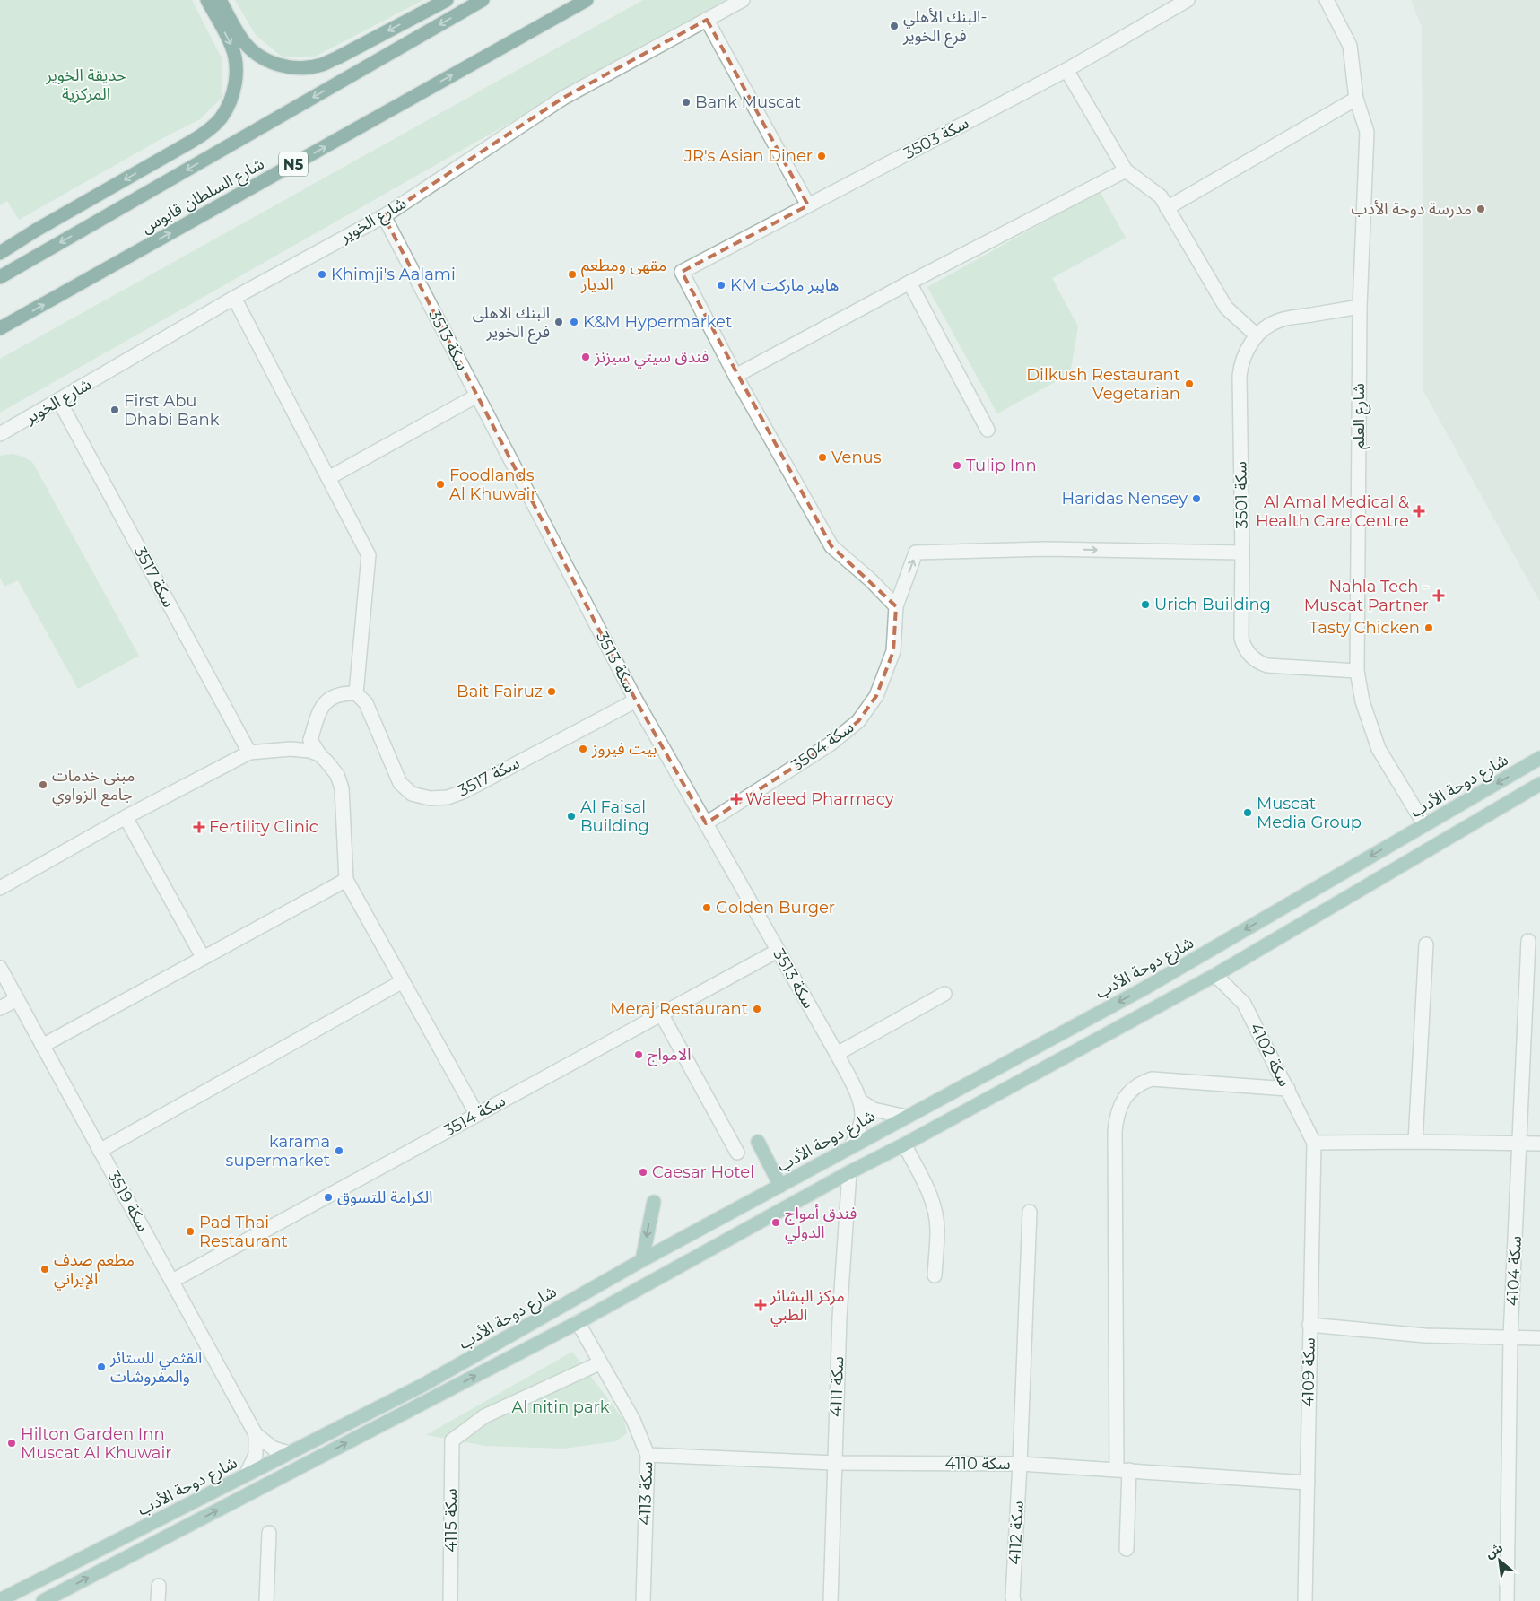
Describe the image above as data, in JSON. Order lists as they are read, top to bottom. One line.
{"streets":{"highway":["N5","شارع السلطان قابوس"],"main road":["شارع دوحة الأدب"],"street":["سكة 3503","شارع الخوير","سكة 3513","شارع العلم","سكة 3501","سكة 3517","سكة 3504","سكة 4102","سكة 3514","سكة 3519","سكة 4104","سكة 4109","سكة 4111","سكة 4110","سكة 4113","سكة 4115","سكة 4112"]},"crossings":[["شارع الخوير","سكة 3513"],["شارع الخوير","سكة 3517"],["سكة 3513","سكة 3517"],["سكة 3513","سكة 3504"],["سكة 3513","شارع دوحة الأدب"],["سكة 3513","سكة 3514"],["شارع العلم","سكة 3501"],["شارع العلم","شارع دوحة الأدب"],["سكة 3501","سكة 3504"],["شارع دوحة الأدب","سكة 3519"],["سكة 4102","سكة 4109"],["سكة 3514","سكة 3519"],["سكة 4109","سكة 4110"],["سكة 4111","سكة 4110"],["سكة 4110","سكة 4113"],["سكة 4110","سكة 4112"],["سكة 4113","سكة 4115"]],"one_way":["سكة 3504"],"parks":["حديقة الخوير المركزية","Al nitin park"],"places":{"other":["البنك الأهلي- فرع الخوير","Bank Muscat","JR's Asian Diner","مدرسة دوحة الأدب","Khimji's Aalami","مقهى ومطعم الديار","KM هايبر ماركت","البنك الاهلى فرع الخوير","K&M Hypermarket","فندق سيتي سيزنز","Dilkush Restaurant Vegetarian","First Abu Dhabi Bank","Venus","Tulip Inn","Foodlands Al Khuwair","Haridas Nensey","Urich Building","Tasty Chicken","Bait Fairuz","بيت فيروز","مبنى خدمات جامع الزواوي","Muscat Media Group","Al Faisal Building","Golden Burger","Meraj Restaurant","الامواج","karama supermarket","Caesar Hotel","الكرامة للتسوق","فندق أمواج الدولي","Pad Thai Restaurant","مطعم صدف الإيراني","القثمي للستائر والمفروشات","Hilton Garden Inn Muscat Al Khuwair"],"health":["Al Amal Medical & Health Care Centre","Nahla Tech - Muscat Partner","Waleed Pharmacy","Fertility Clinic","مركز البشائر الطبي"]},"north":"top left"}
